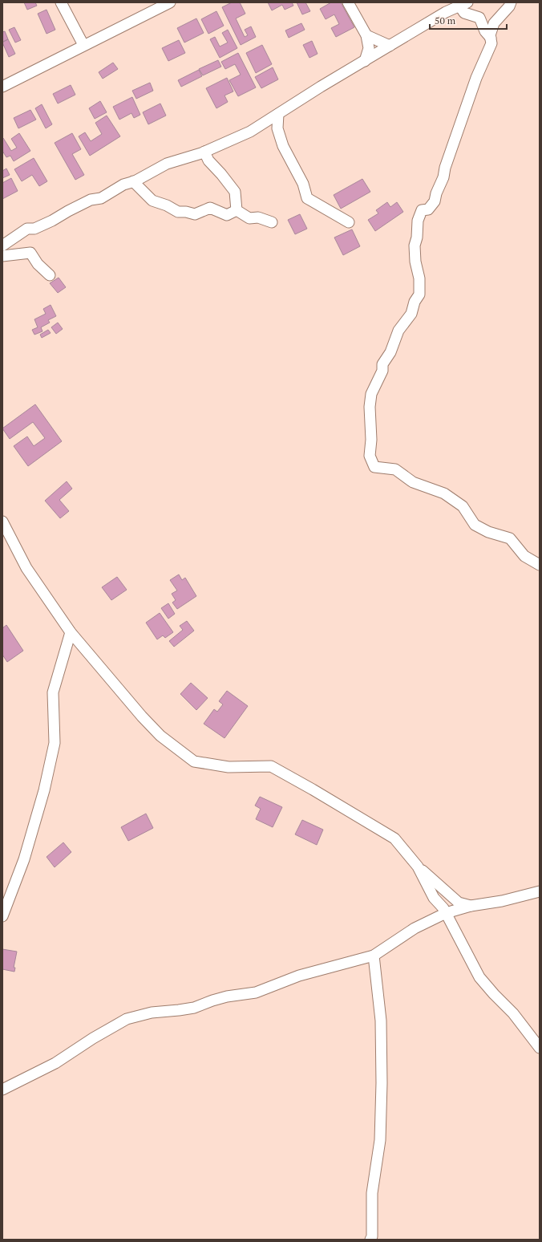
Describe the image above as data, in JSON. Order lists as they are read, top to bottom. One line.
{"scale_bar":"50 m"}
